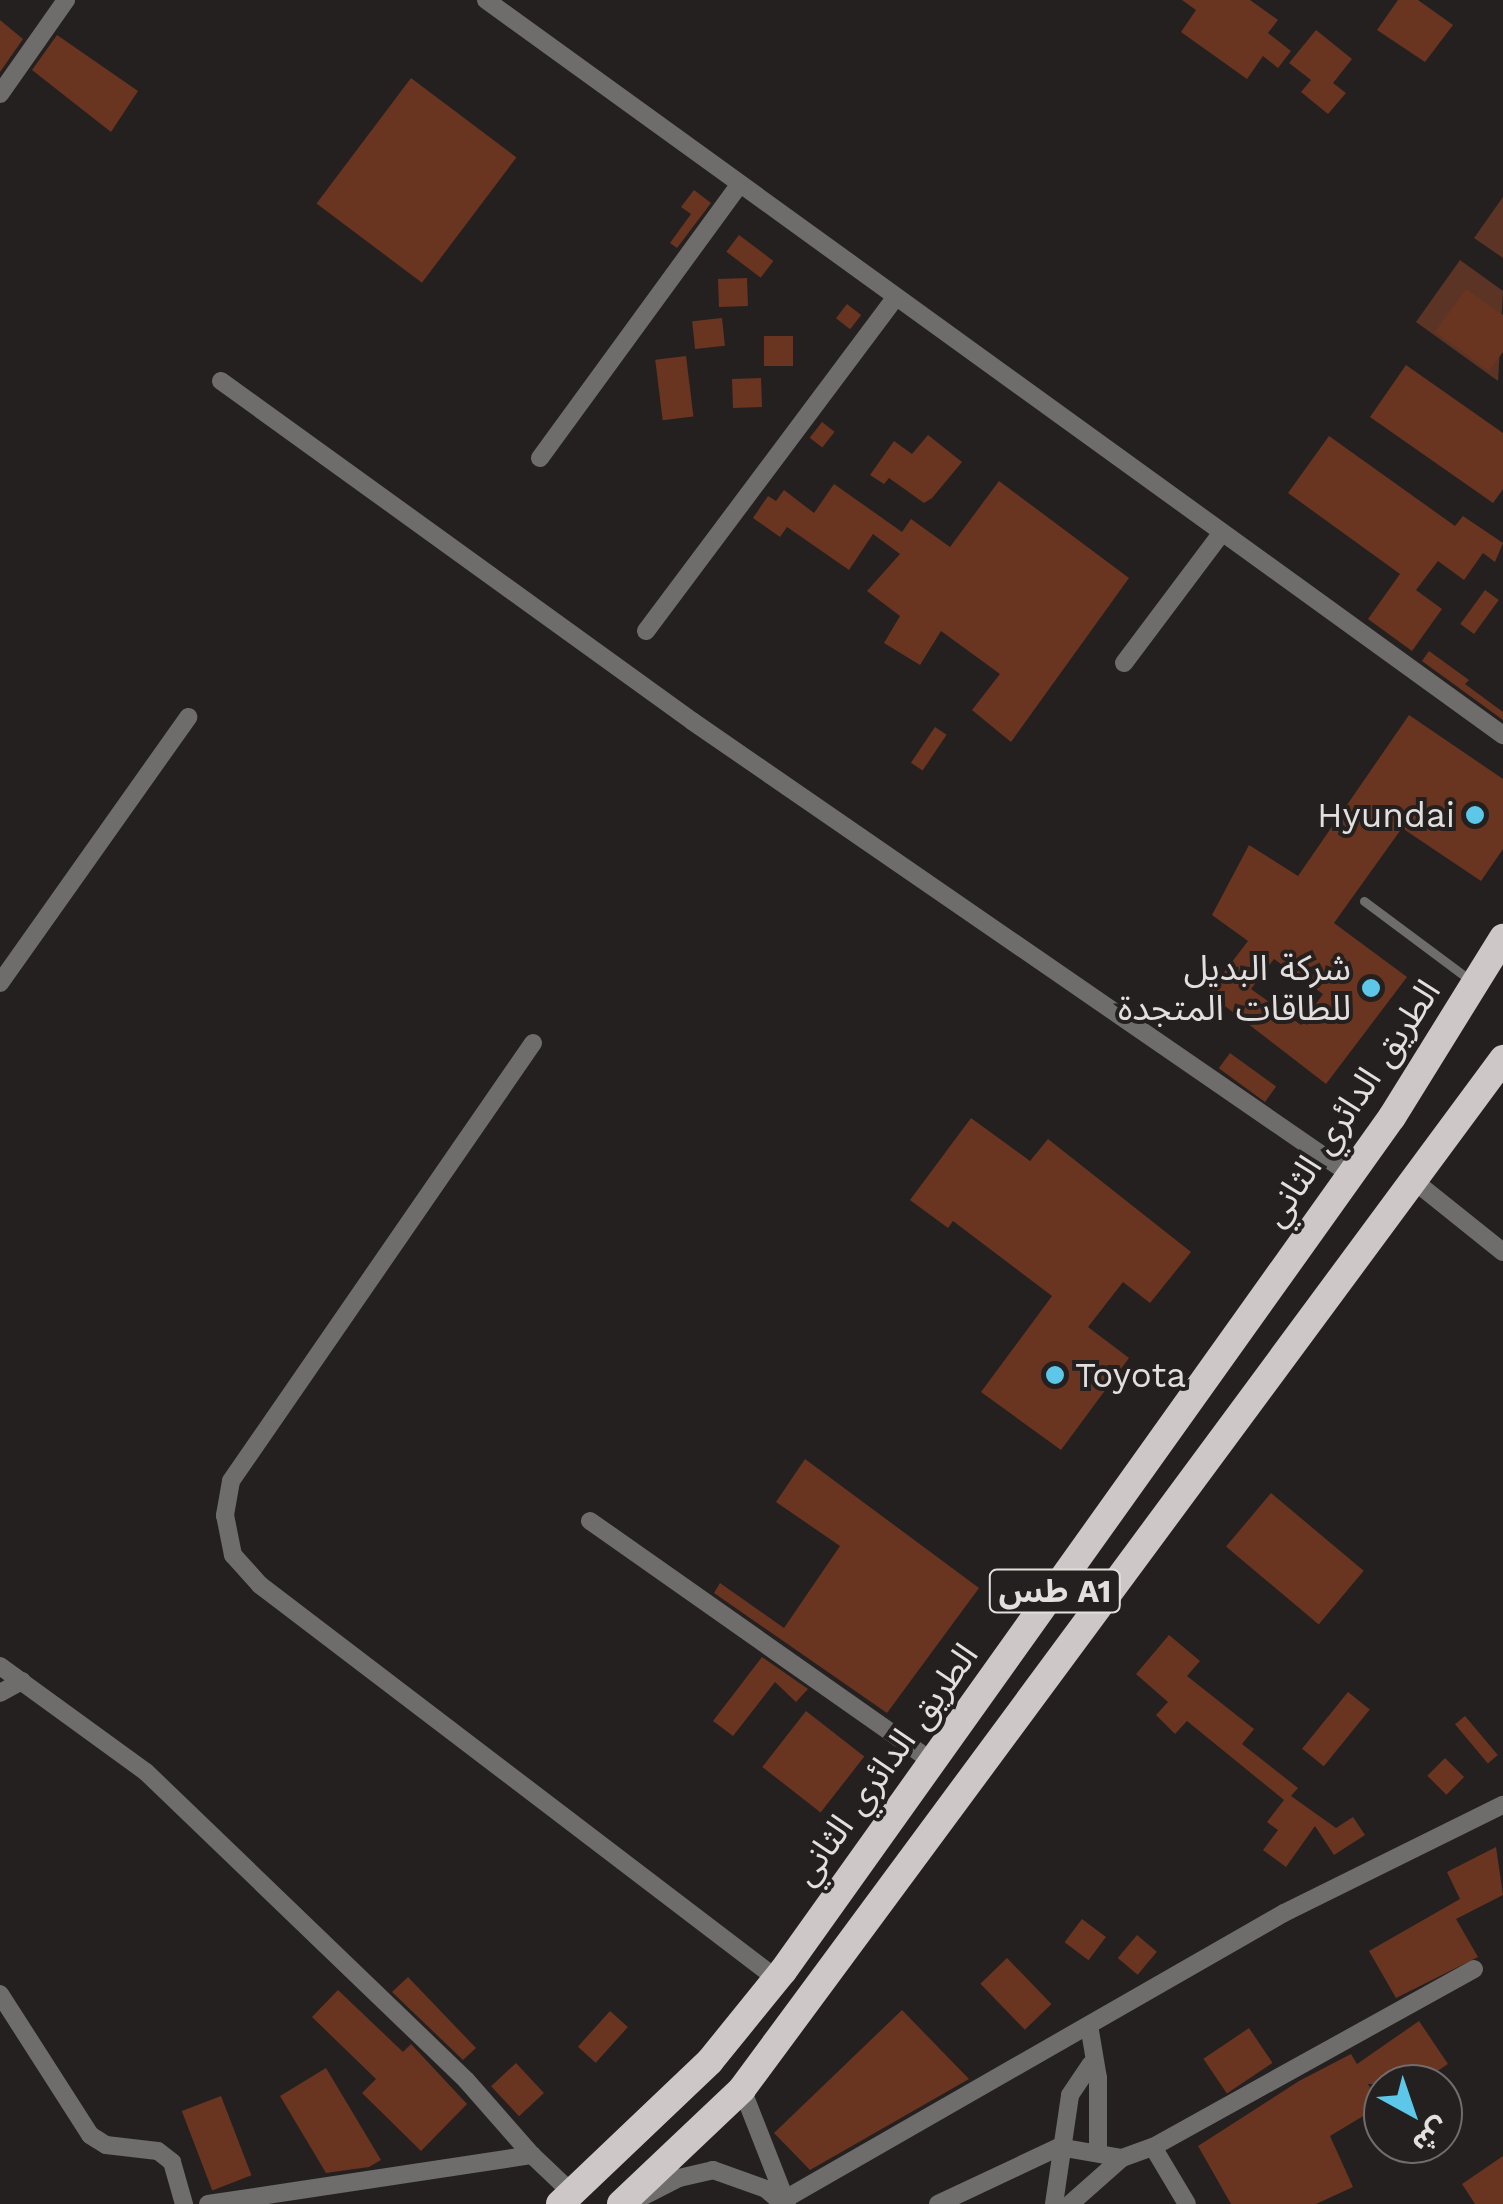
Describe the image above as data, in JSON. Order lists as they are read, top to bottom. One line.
{"streets":{"highway":["الطريق الدائري الثاني","طس A1"]},"places":["Hyundai","شركة البديل للطاقات المتجدة","Toyota"],"north":"bottom right"}
